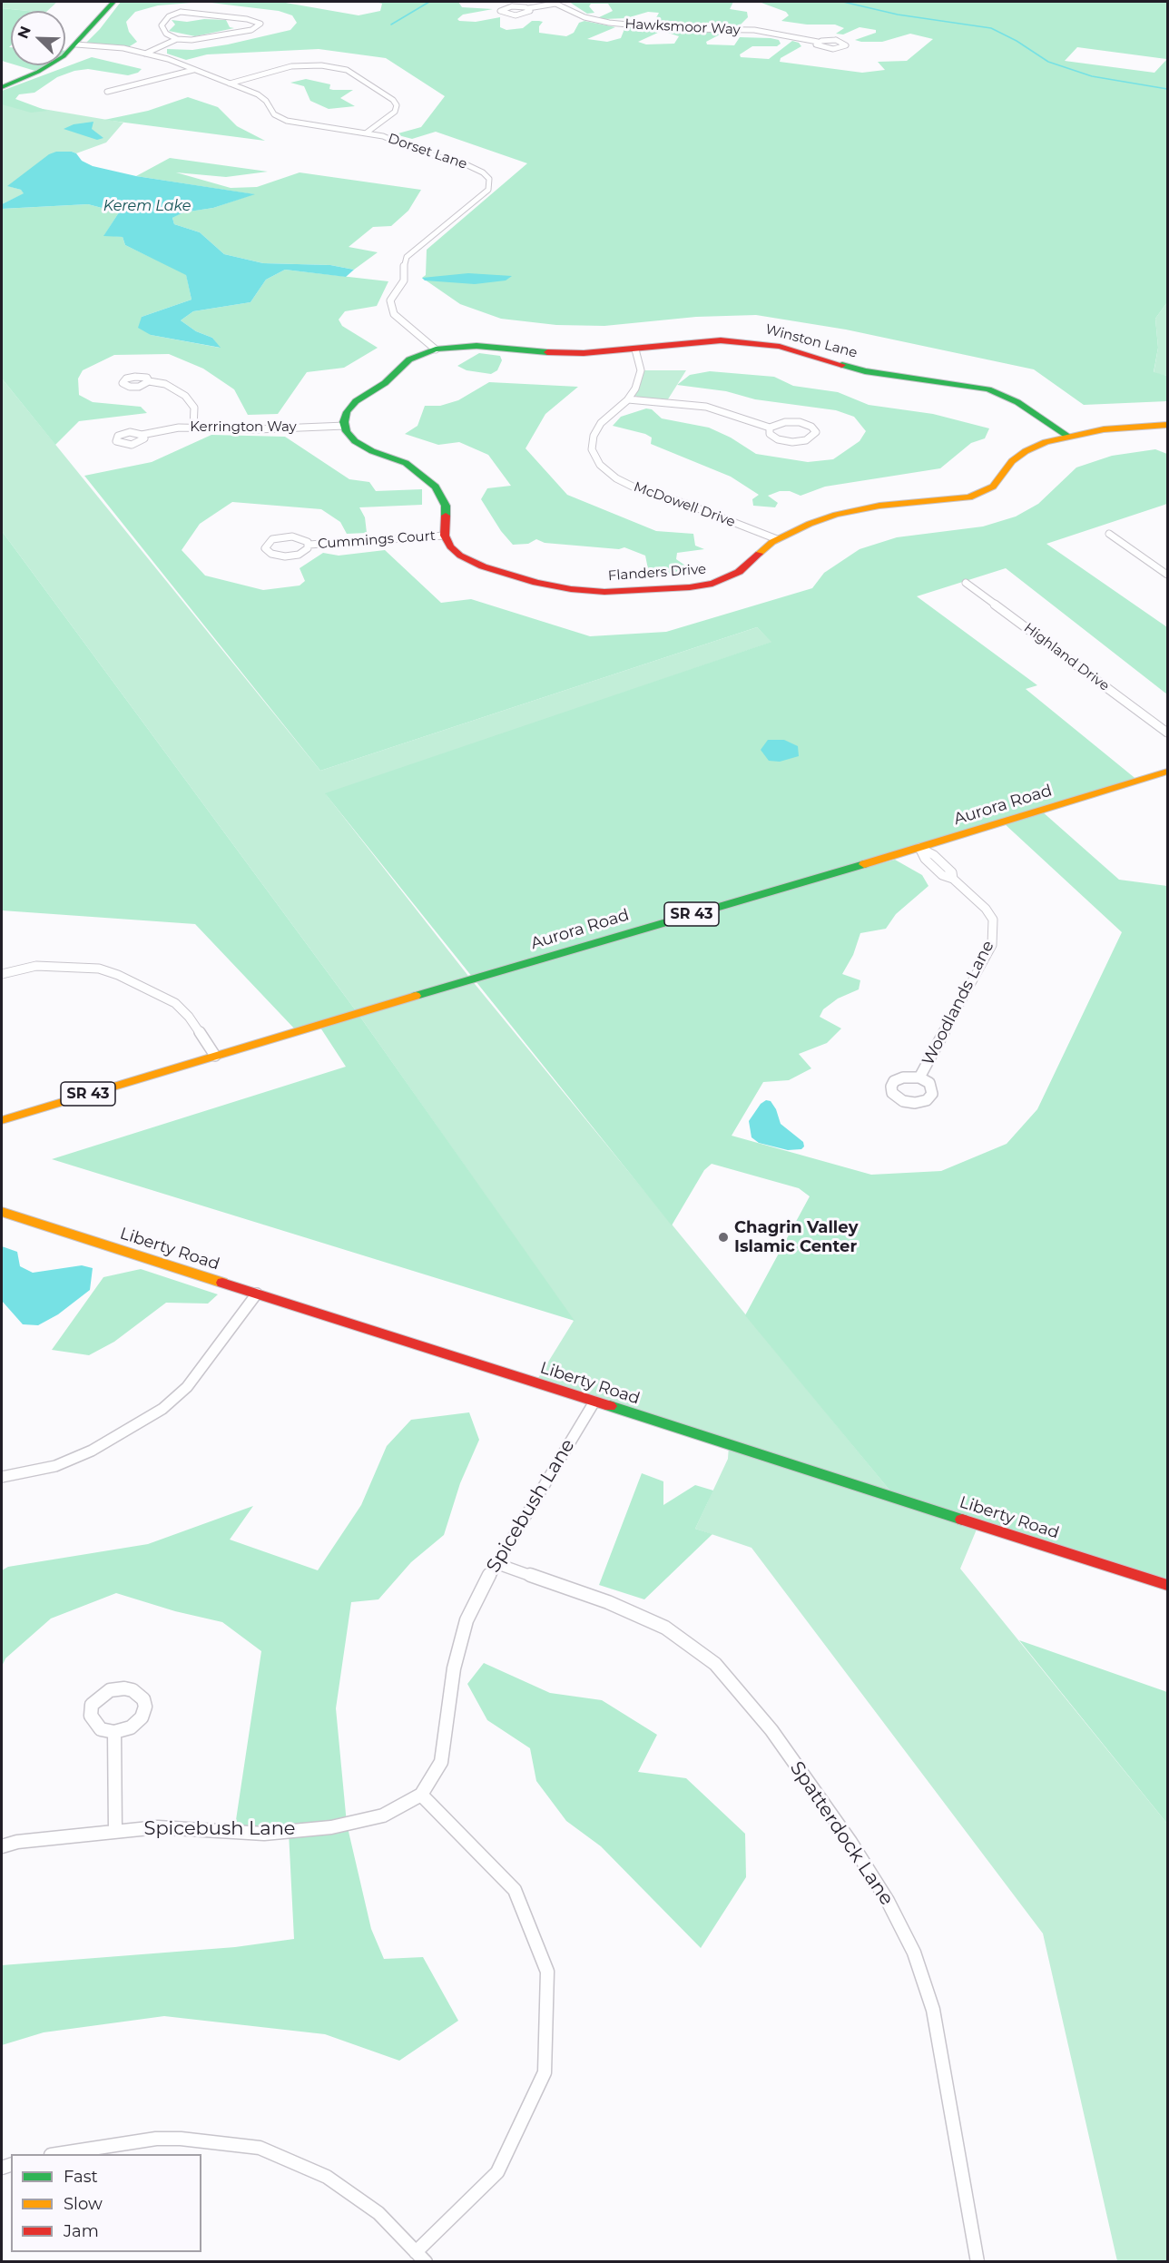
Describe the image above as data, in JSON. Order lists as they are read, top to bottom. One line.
{"streets":{"street":["Hawksmoor Way","Dorset Lane","Winston Lane","Kerrington Way","McDowell Drive","Cummings Court","Flanders Drive","Highland Drive","Aurora Road","SR 43","Woodlands Lane","Liberty Road","Spicebush Lane","Spatterdock Lane"]},"crossings":[["Dorset Lane","Winston Lane"],["Winston Lane","McDowell Drive"],["Winston Lane","Flanders Drive"],["McDowell Drive","Flanders Drive"],["Cummings Court","Flanders Drive"],["Aurora Road","Woodlands Lane"],["Liberty Road","Spicebush Lane"],["Spicebush Lane","Spatterdock Lane"]],"water":["Kerem Lake"],"places":["Chagrin Valley Islamic Center"],"legend":["Fast","Slow","Jam"],"north":"top left"}
